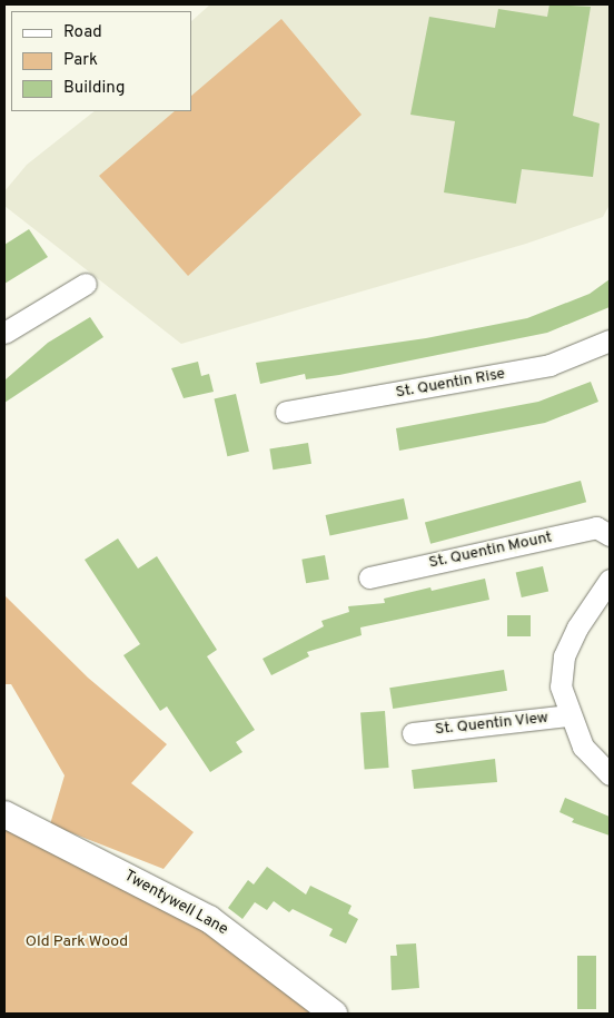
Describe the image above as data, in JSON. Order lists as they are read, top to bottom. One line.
{"streets":{"street":["St. Quentin Rise","St. Quentin Mount","St. Quentin View","Twentywell Lane"]},"parks":["Old Park Wood"],"legend":["Road","Park","Building"]}
